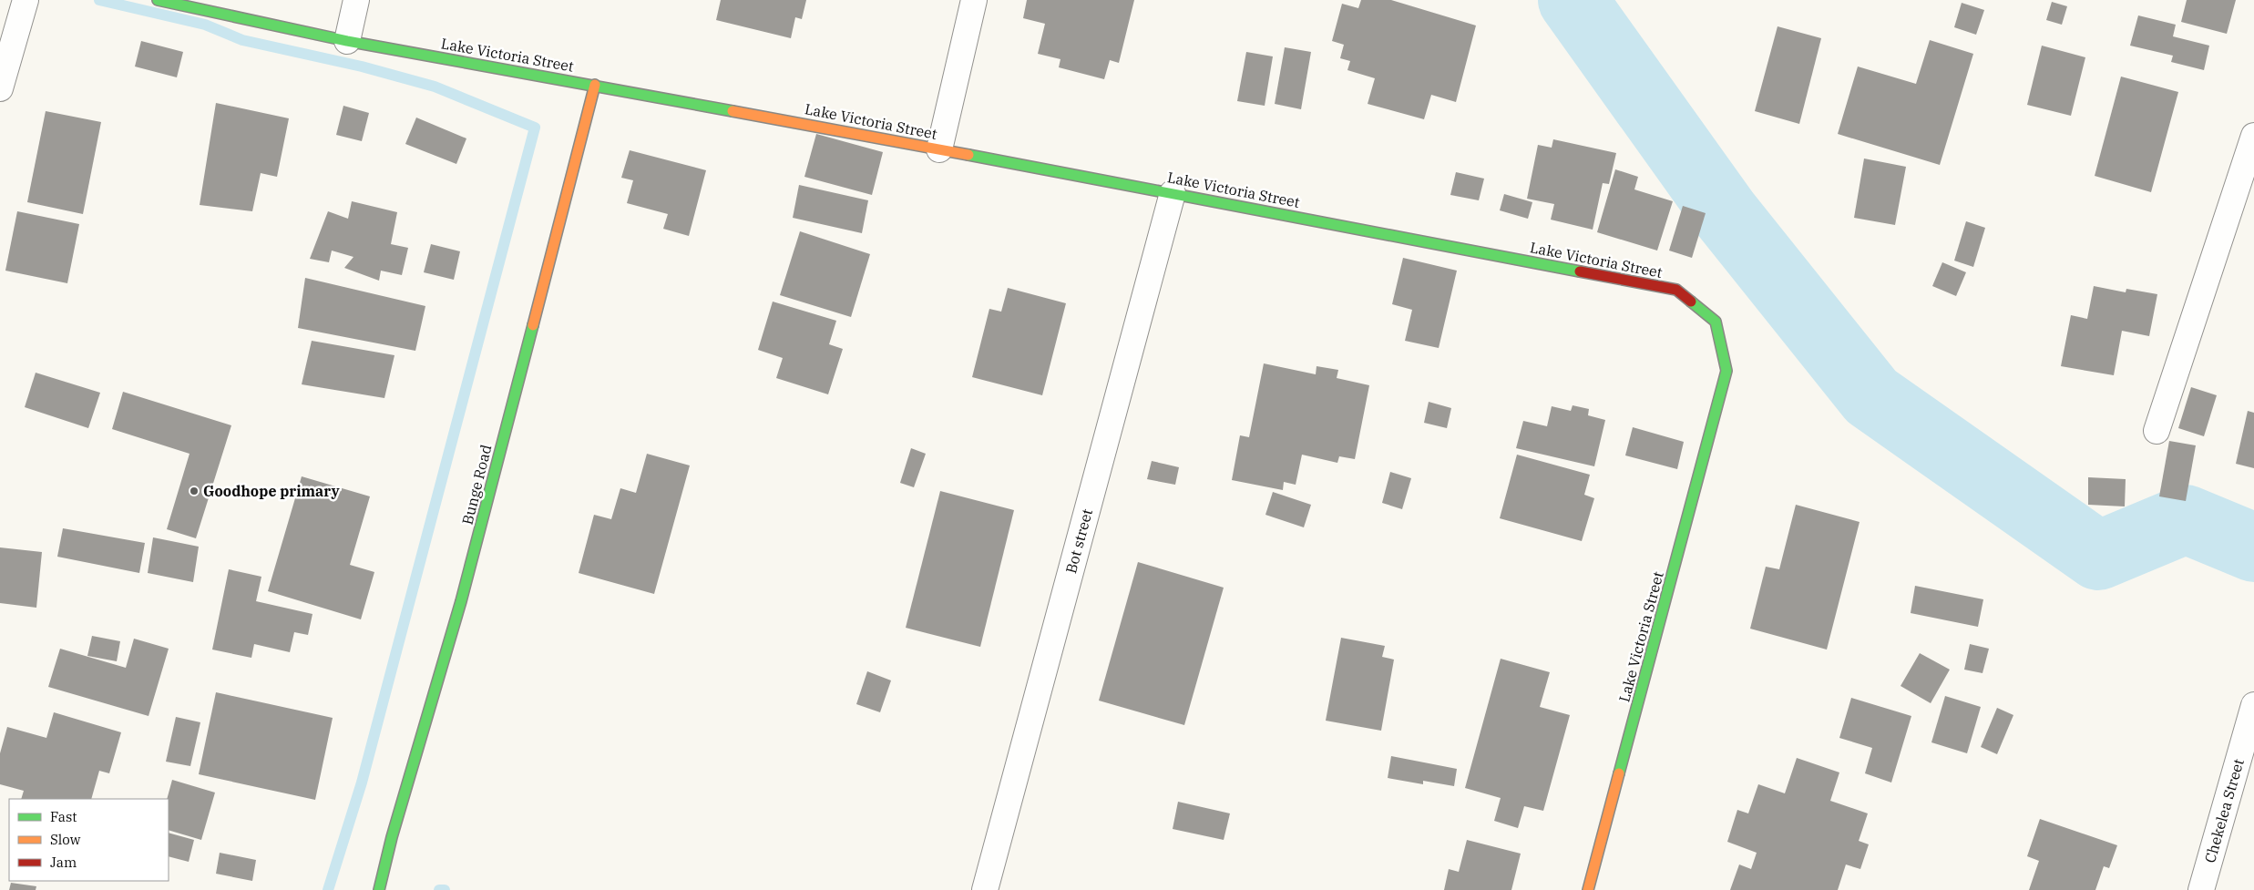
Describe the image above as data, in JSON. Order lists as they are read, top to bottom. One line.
{"streets":{"street":["Lake Victoria Street","Bunge Road","Bot street","Chekelea Street"]},"crossings":[["Lake Victoria Street","Bunge Road"],["Lake Victoria Street","Bot street"]],"places":["Goodhope primary"],"legend":["Fast","Slow","Jam"]}
